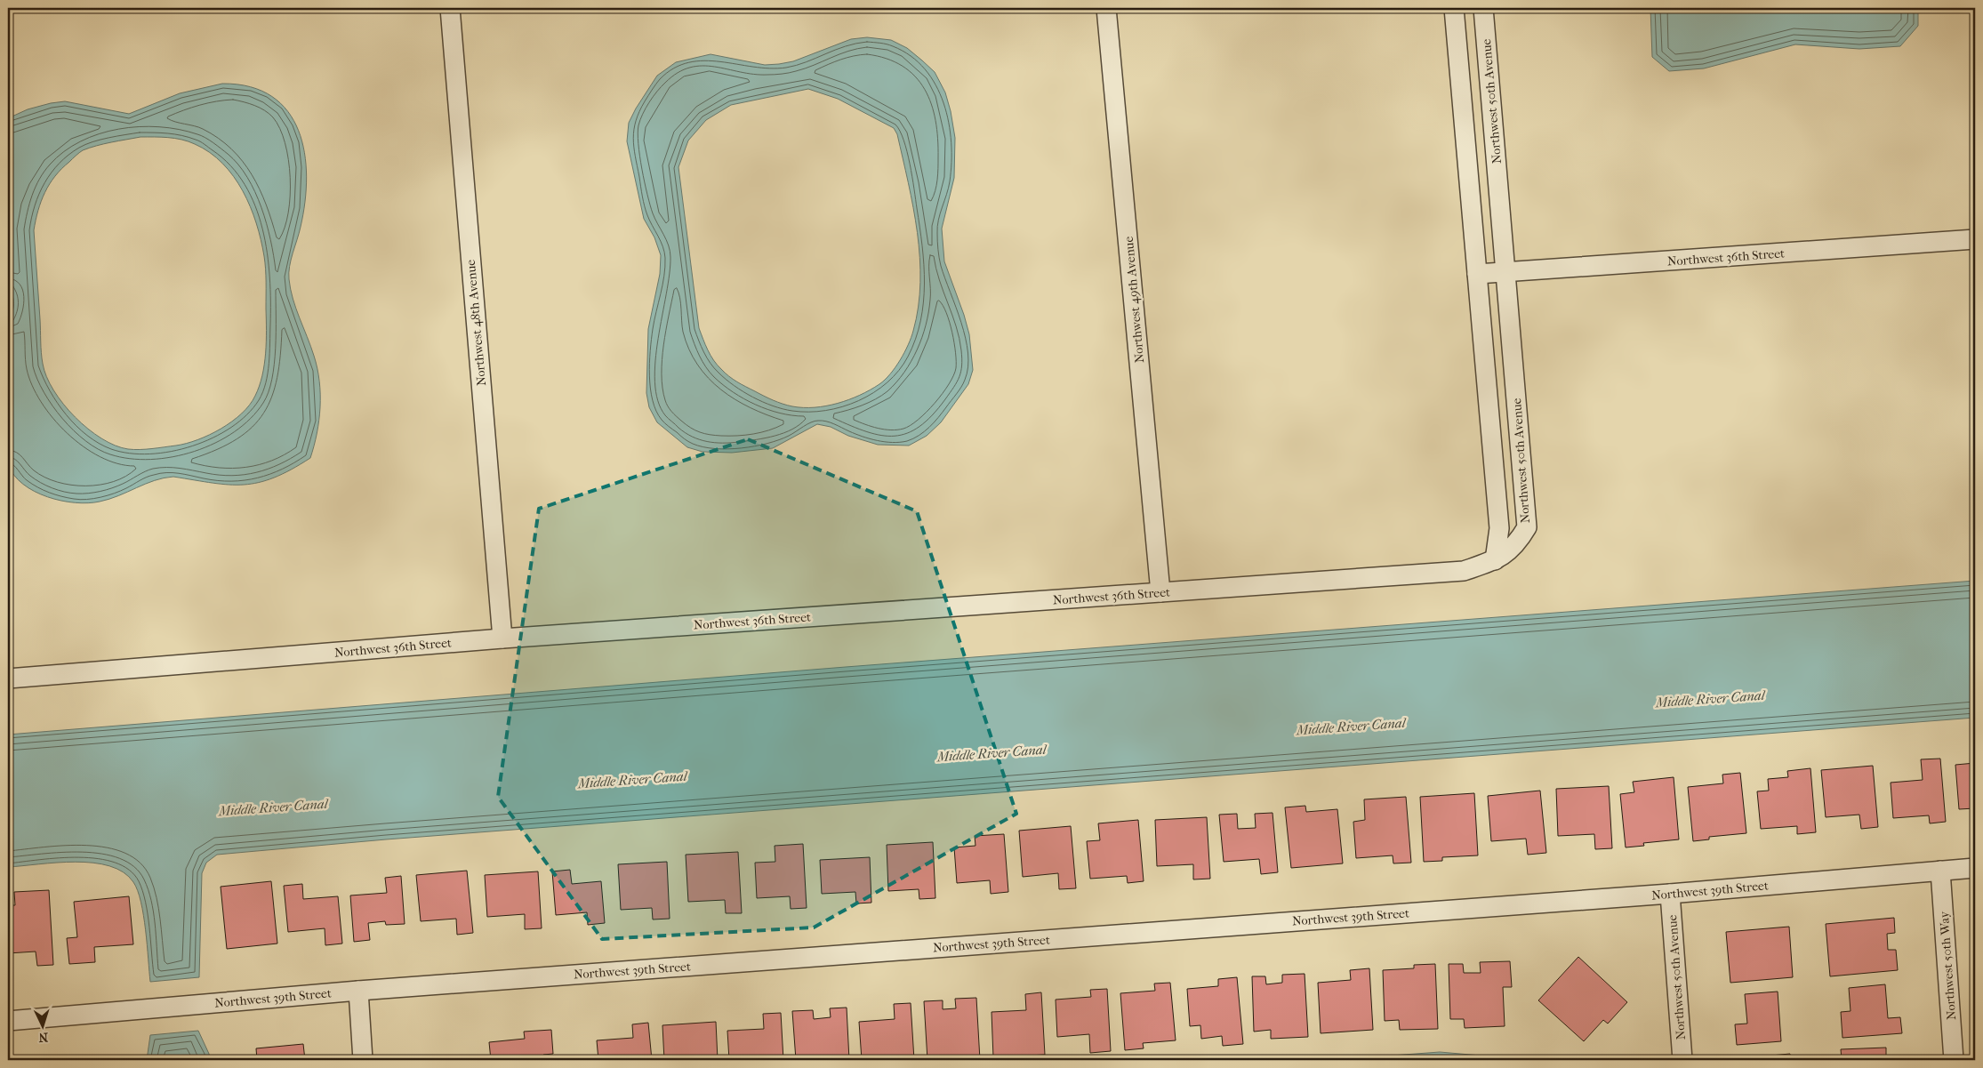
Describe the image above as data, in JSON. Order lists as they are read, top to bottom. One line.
{"streets":{"street":["Northwest 50th Avenue","Northwest 36th Street","Northwest 49th Avenue","Northwest 48th Avenue","Northwest 39th Street","Northwest 50th Way"]},"crossings":[["Northwest 50th Avenue","Northwest 36th Street"],["Northwest 50th Avenue","Northwest 39th Street"],["Northwest 36th Street","Northwest 49th Avenue"],["Northwest 36th Street","Northwest 48th Avenue"],["Northwest 39th Street","Northwest 50th Way"]],"water":["Middle River Canal"],"north":"bottom"}
